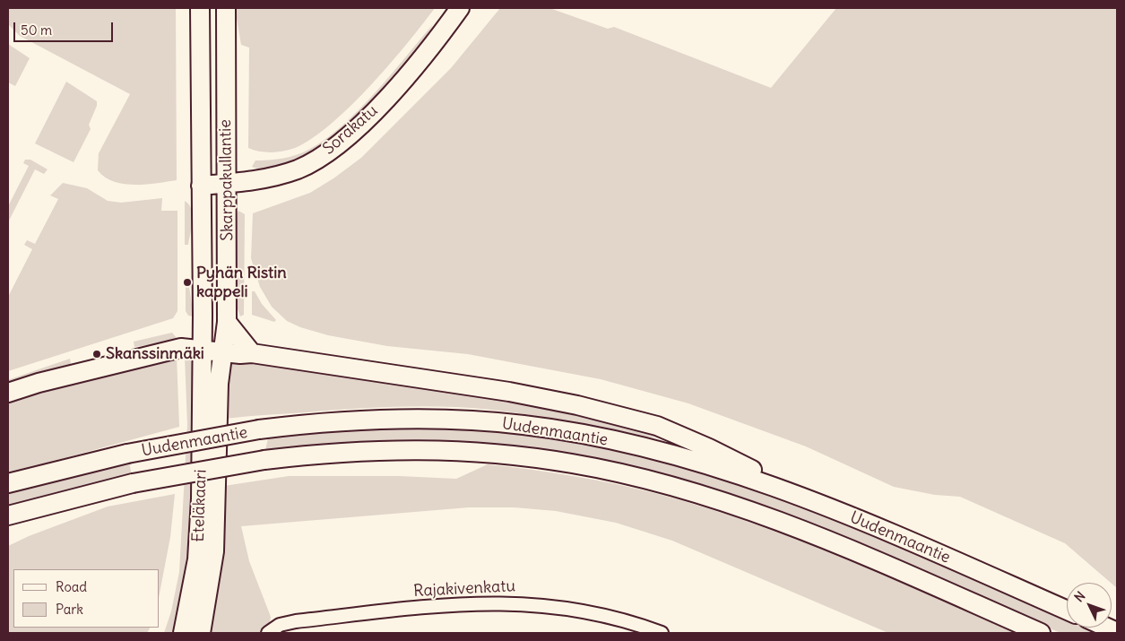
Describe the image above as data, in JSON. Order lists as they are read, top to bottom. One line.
{"streets":{"main road":["Sorakatu","Skarppakullantie","Uudenmaantie","Eteläkaari"],"street":["Rajakivenkatu"]},"crossings":[["Sorakatu","Skarppakullantie"],["Skarppakullantie","Eteläkaari"]],"places":["Pyhän Ristin kappeli","Skanssinmäki"],"legend":["Road","Park"],"scale_bar":"50 m","north":"top left"}
